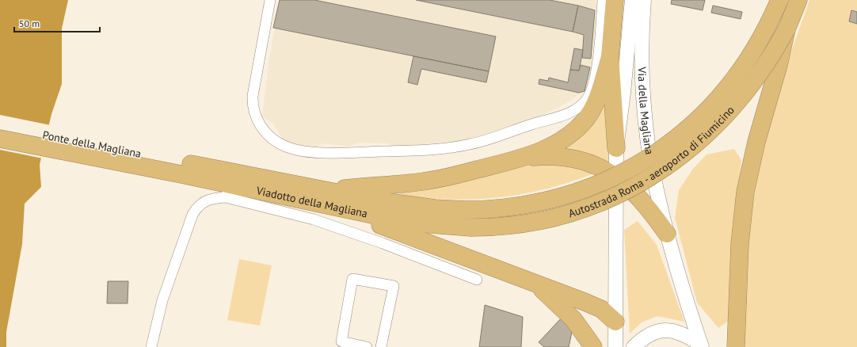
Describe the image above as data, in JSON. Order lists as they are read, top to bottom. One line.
{"streets":{"highway":["Ponte della Magliana","Autostrada Roma - aeroporto di Fiumicino","Viadotto della Magliana"],"main road":["Via della Magliana"]},"crossings":[["Ponte della Magliana","Viadotto della Magliana"],["Autostrada Roma - aeroporto di Fiumicino","Viadotto della Magliana"]],"scale_bar":"50 m"}
